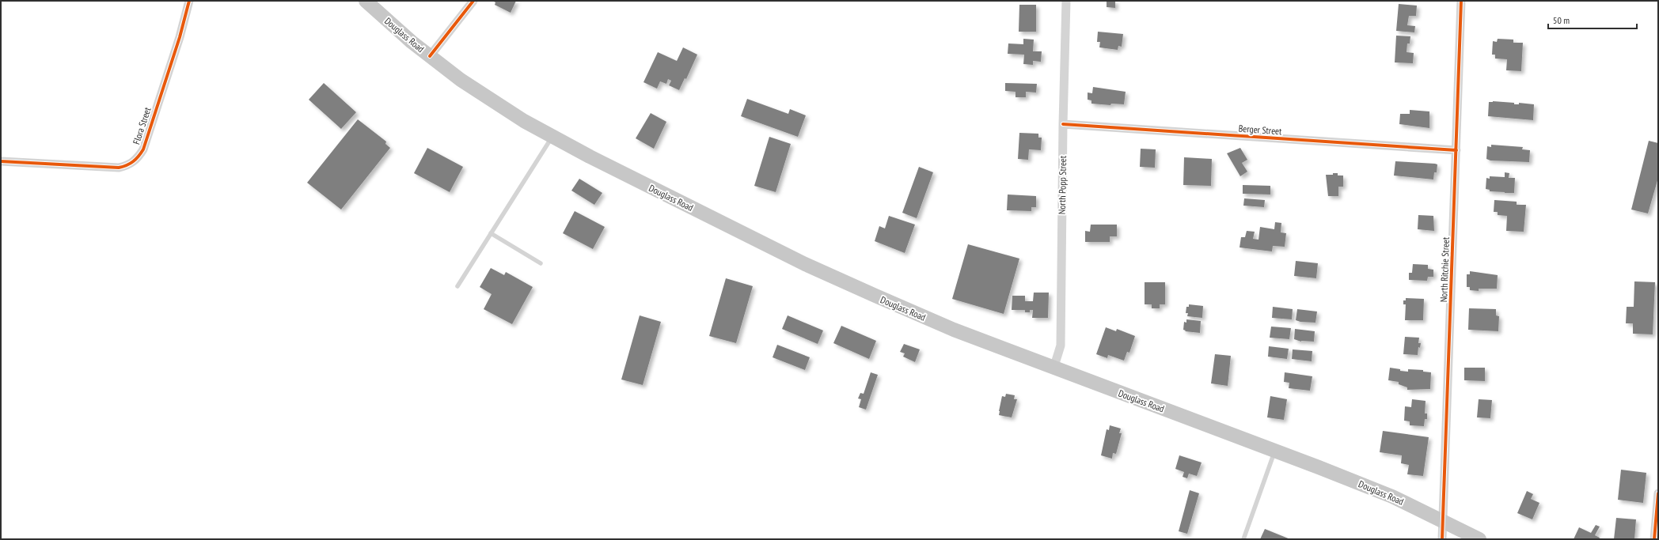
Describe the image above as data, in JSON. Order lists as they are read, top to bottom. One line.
{"streets":{"main road":["Douglass Road"],"street":["Flora Street","Berger Street","North Popp Street","North Ritchie Street"]},"crossings":[["Douglass Road","North Popp Street"],["Douglass Road","North Ritchie Street"],["Berger Street","North Popp Street"],["Berger Street","North Ritchie Street"]],"scale_bar":"50 m"}
